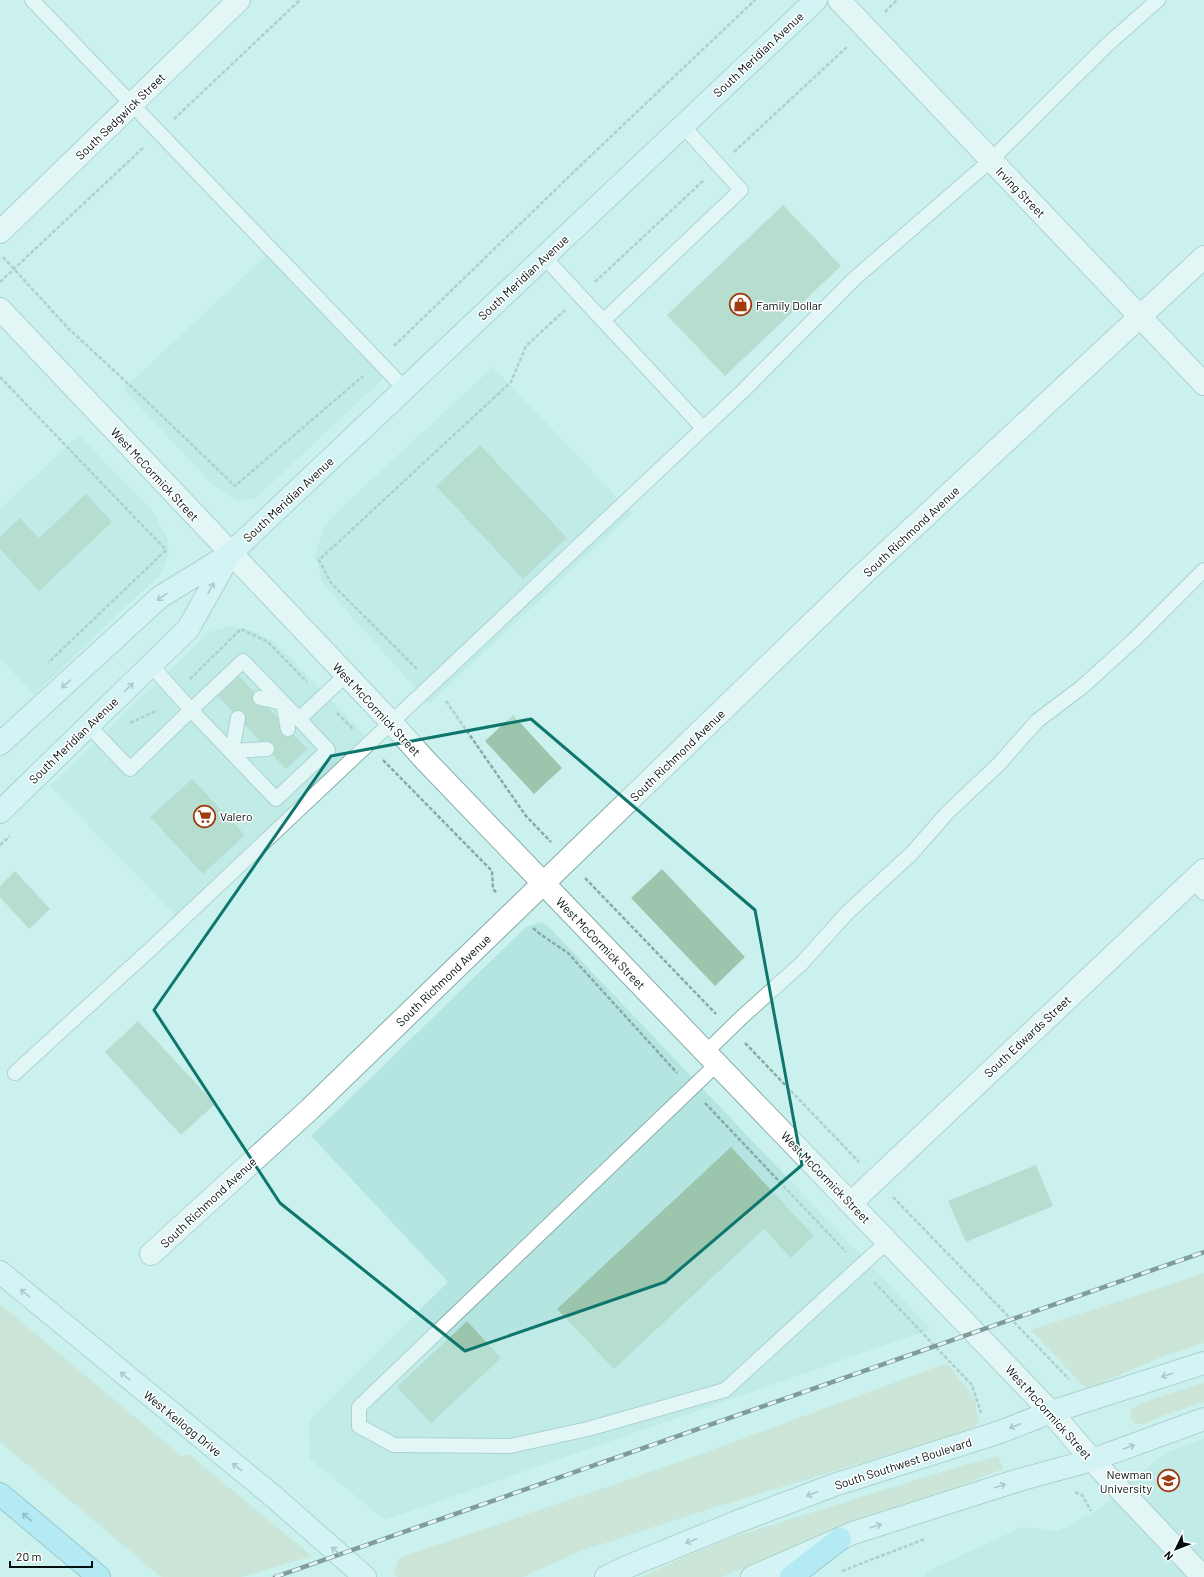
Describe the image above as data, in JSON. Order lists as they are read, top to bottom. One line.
{"streets":{"main road":["South Meridian Avenue","West Kellogg Drive","South Southwest Boulevard"],"street":["South Sedgwick Street","Irving Street","West McCormick Street","South Richmond Avenue","South Edwards Street"]},"crossings":[["South Meridian Avenue","West McCormick Street"],["Irving Street","South Richmond Avenue"],["West McCormick Street","South Richmond Avenue"],["West McCormick Street","South Edwards Street"],["West McCormick Street","South Southwest Boulevard"]],"one_way":["West Kellogg Drive"],"places":{"shop":["Family Dollar"],"supermarket":["Valero"],"school or university":["Newman University"]},"scale_bar":"20 m","north":"bottom left"}
